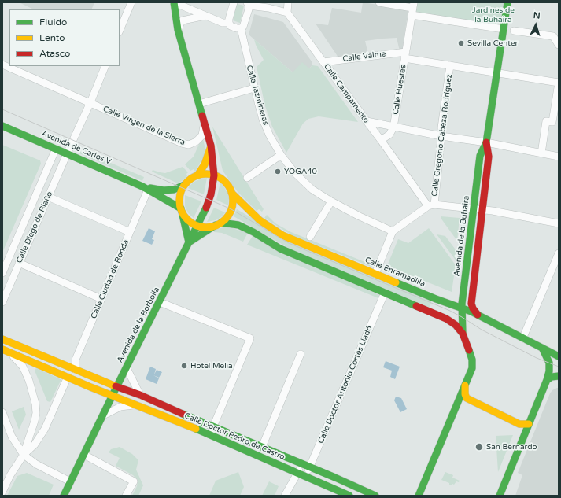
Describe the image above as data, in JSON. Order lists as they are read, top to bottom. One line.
{"streets":{"main road":["Avenida de Carlos V","Avenida de la Buhaira","Calle Enramadilla","Avenida de la Borbolla","Calle Doctor Pedro de Castro"],"street":["Calle Valme","Calle Huestes","Calle Campamento","Calle Jazmineras","Calle Virgen de la Sierra","Calle Gregorio Cabeza Rodríguez","Calle Diego de Riaño","Calle Ciudad de Ronda","Calle Doctor Antonio Cortés Lladó"]},"crossings":[["Calle Valme","Calle Huestes"],["Calle Valme","Calle Campamento"],["Calle Valme","Calle Gregorio Cabeza Rodríguez"],["Calle Valme","Avenida de la Buhaira"],["Calle Campamento","Calle Gregorio Cabeza Rodríguez"],["Calle Virgen de la Sierra","Calle Diego de Riaño"],["Calle Virgen de la Sierra","Avenida de la Borbolla"],["Avenida de Carlos V","Calle Diego de Riaño"],["Avenida de Carlos V","Calle Ciudad de Ronda"],["Avenida de Carlos V","Avenida de la Borbolla"],["Avenida de la Buhaira","Calle Enramadilla"],["Calle Enramadilla","Avenida de la Borbolla"],["Calle Ciudad de Ronda","Calle Doctor Pedro de Castro"],["Avenida de la Borbolla","Calle Doctor Pedro de Castro"],["Calle Doctor Antonio Cortés Lladó","Calle Doctor Pedro de Castro"]],"parks":["Jardines de la Buhaira"],"places":["Sevilla Center","YOGA40","Hotel Melia","San Bernardo"],"legend":["Fluido","Lento","Atasco"],"north":"top"}
